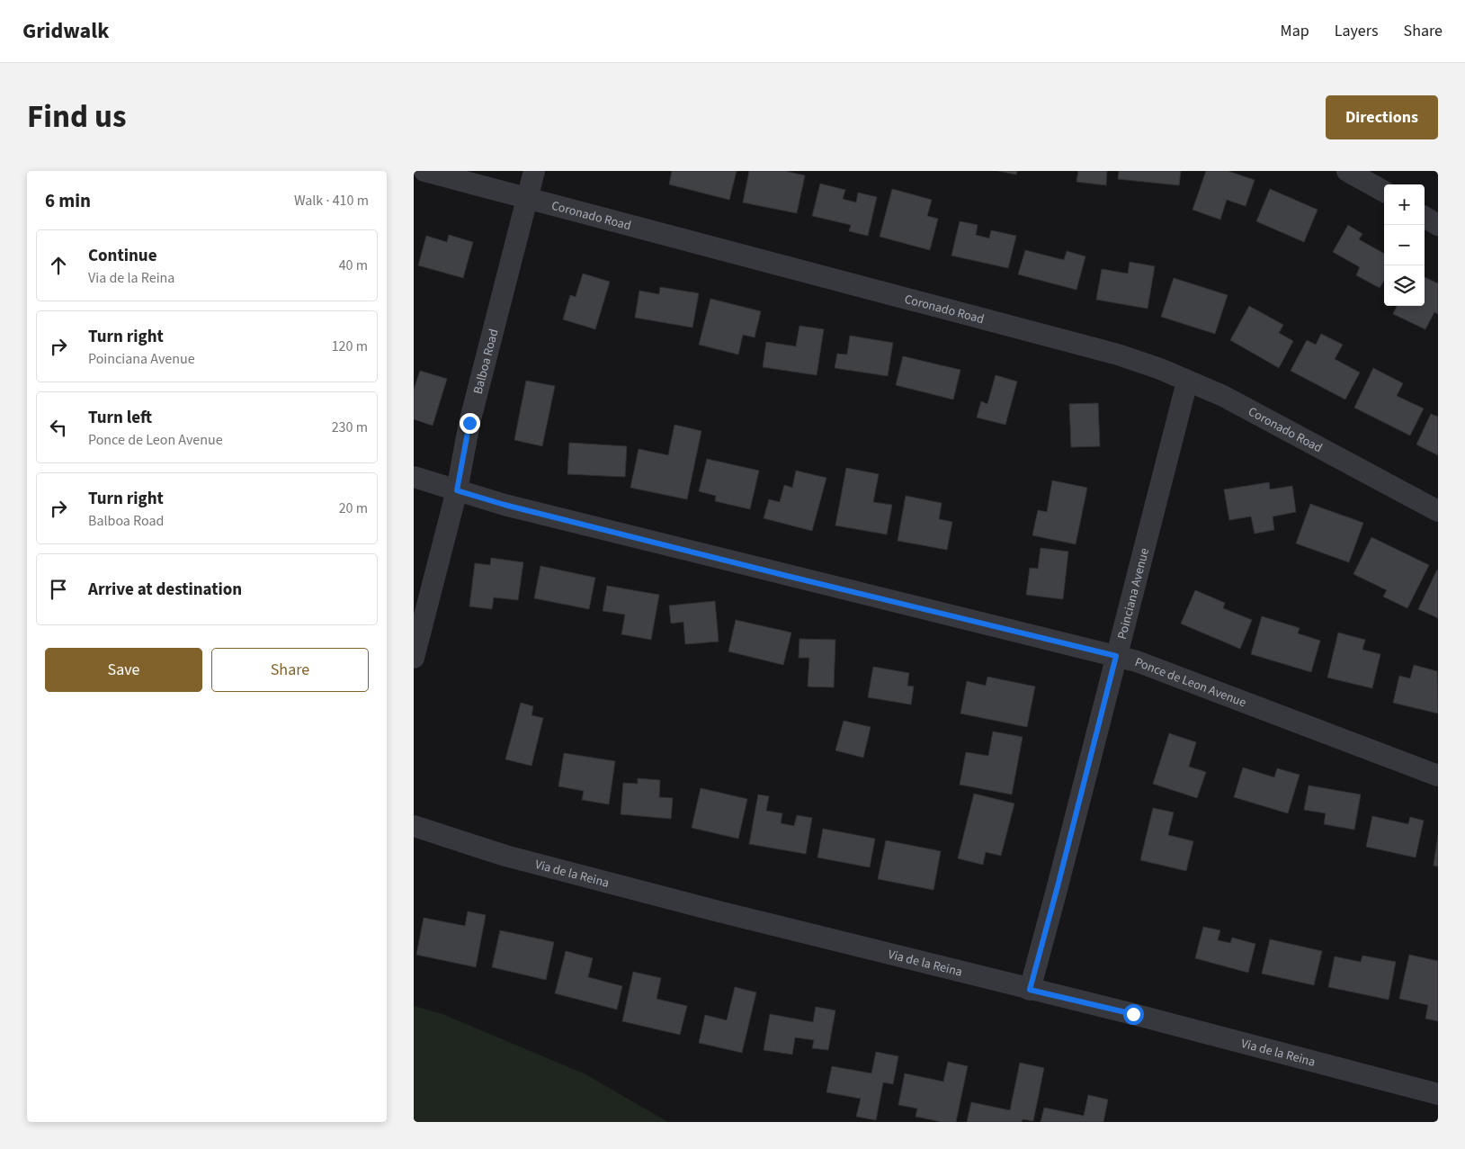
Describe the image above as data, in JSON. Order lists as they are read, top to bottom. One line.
{"streets":{"street":["Coronado Road","Balboa Road","Poinciana Avenue","Ponce de Leon Avenue","Via de la Reina"]},"crossings":[["Coronado Road","Balboa Road"],["Coronado Road","Poinciana Avenue"],["Balboa Road","Ponce de Leon Avenue"],["Poinciana Avenue","Ponce de Leon Avenue"],["Poinciana Avenue","Via de la Reina"]],"page":{"header":"Gridwalk","nav":["Map","Layers","Share"],"title":"Find us","buttons":["Directions",["Save","Share"]],"heading":["6 min","Walk · 410 m"],"map_buttons":["+","−"],"list":[["Continue","Via de la Reina","40 m"],["Turn right","Poinciana Avenue","120 m"],["Turn left","Ponce de Leon Avenue","230 m"],["Turn right","Balboa Road","20 m"],"Arrive at destination"]}}
